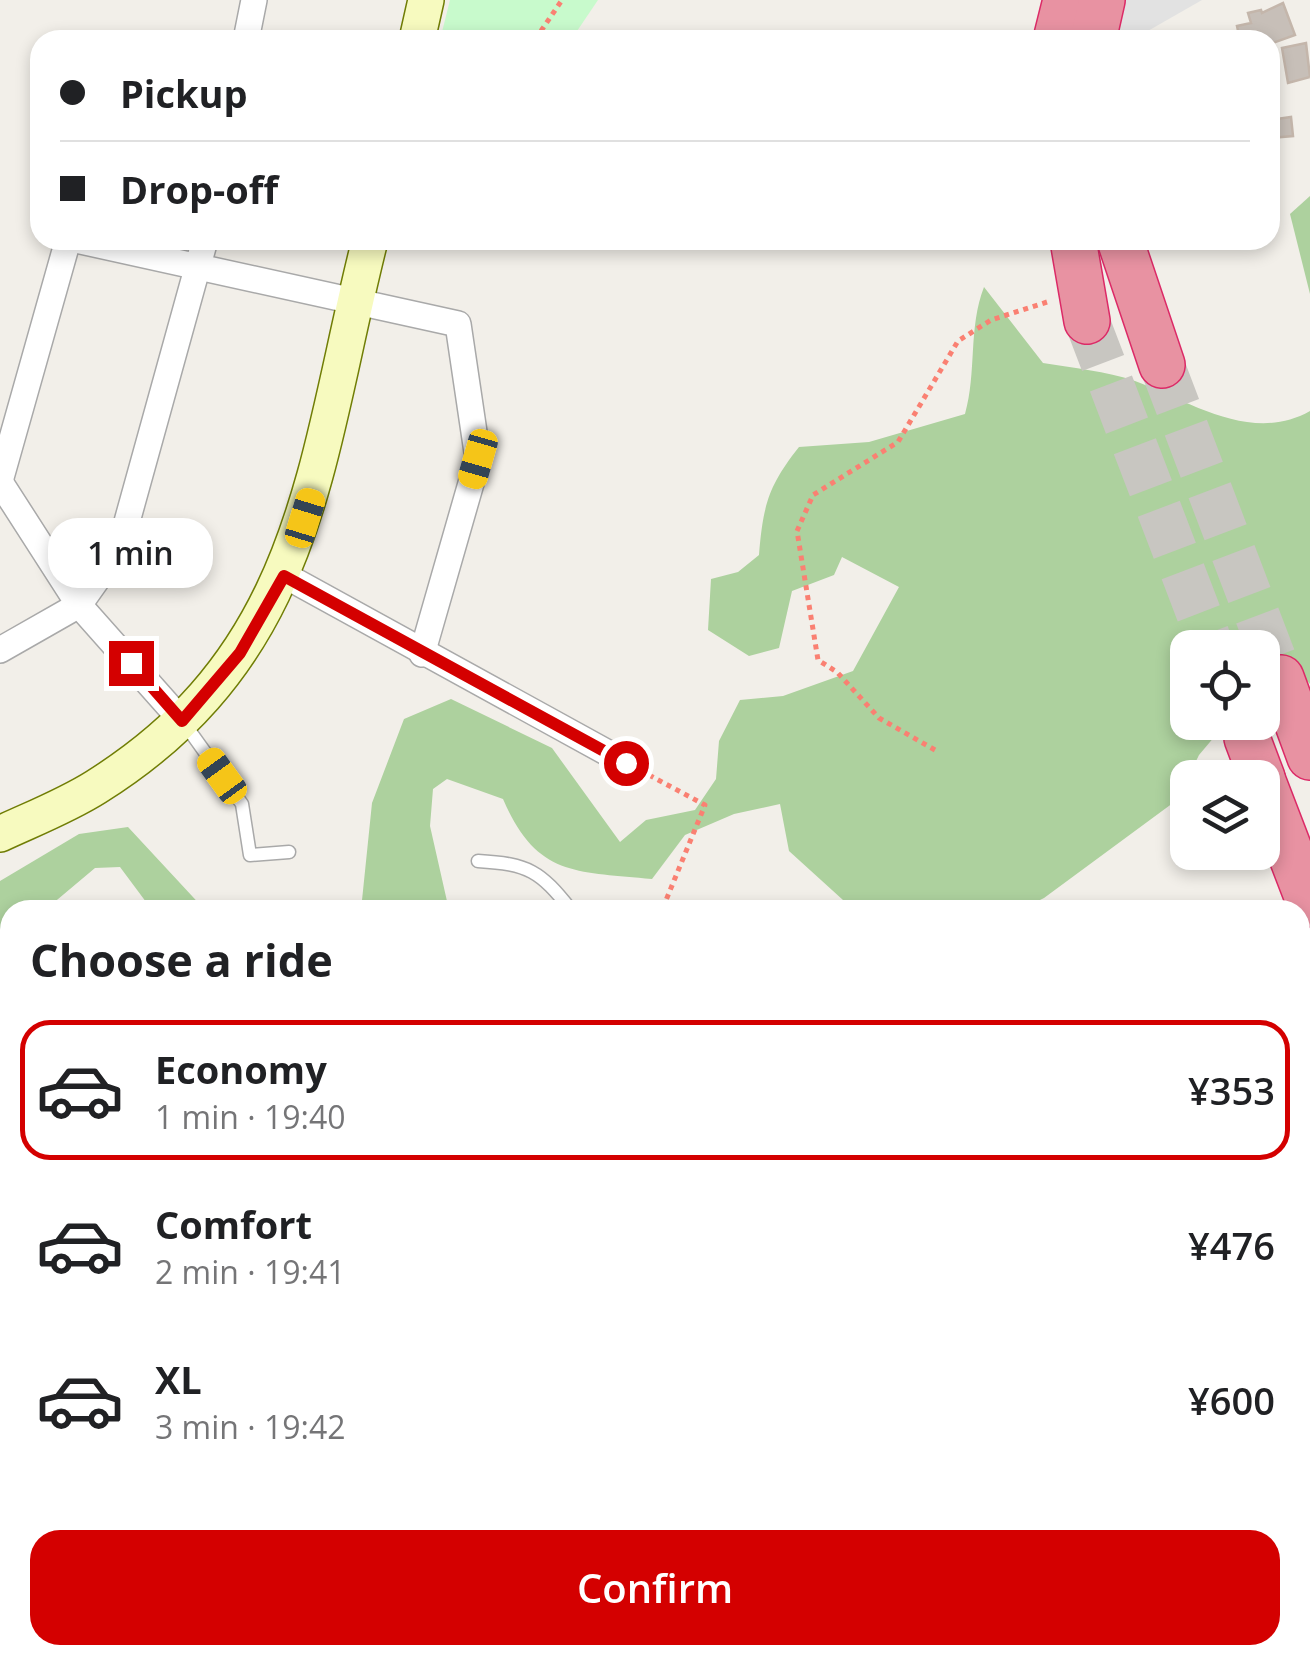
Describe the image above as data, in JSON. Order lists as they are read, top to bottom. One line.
{"page":{"banner":["Pickup","Drop-off"],"bubble":"1 min","heading":"Choose a ride","list":[{"name":"Economy","note":"1 min · 19:40","value":"¥353"},{"name":"Comfort","note":"2 min · 19:41","value":"¥476"},{"name":"XL","note":"3 min · 19:42","value":"¥600"}],"buttons":"Confirm"}}
